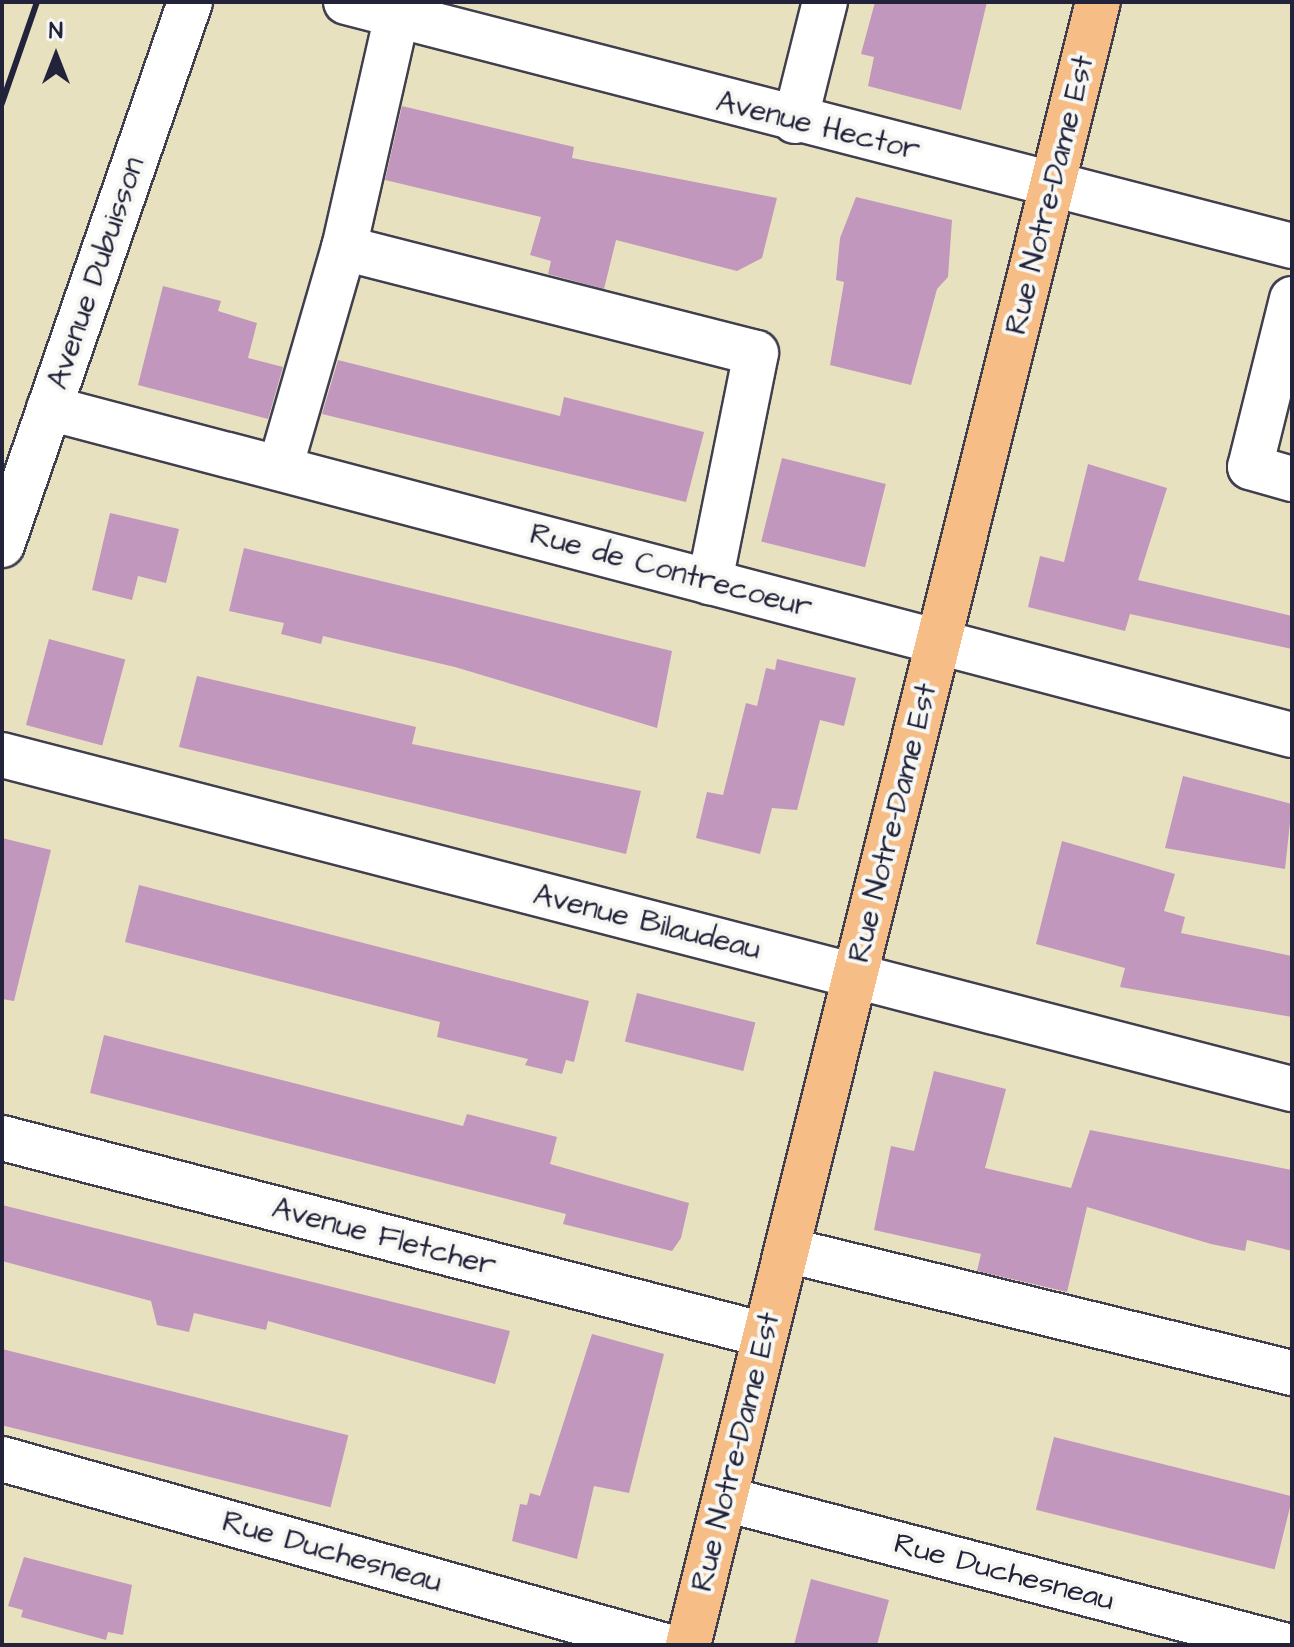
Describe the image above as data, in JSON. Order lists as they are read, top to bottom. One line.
{"streets":{"main road":["Rue Notre-Dame Est"],"street":["Avenue Hector","Avenue Dubuisson","Rue de Contrecoeur","Avenue Bilaudeau","Avenue Fletcher","Rue Duchesneau"]},"crossings":[["Avenue Hector","Rue Notre-Dame Est"],["Rue Notre-Dame Est","Rue de Contrecoeur"],["Rue Notre-Dame Est","Avenue Bilaudeau"],["Rue Notre-Dame Est","Avenue Fletcher"],["Rue Notre-Dame Est","Rue Duchesneau"],["Avenue Dubuisson","Rue de Contrecoeur"]],"north":"top"}
